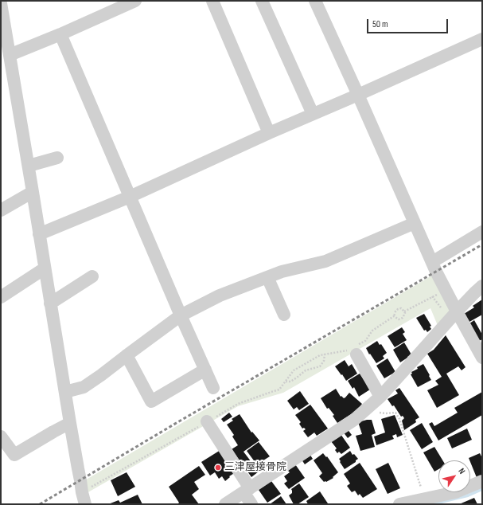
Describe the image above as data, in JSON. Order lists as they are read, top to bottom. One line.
{"places":["三津屋接骨院"],"scale_bar":"50 m","north":"top right"}
